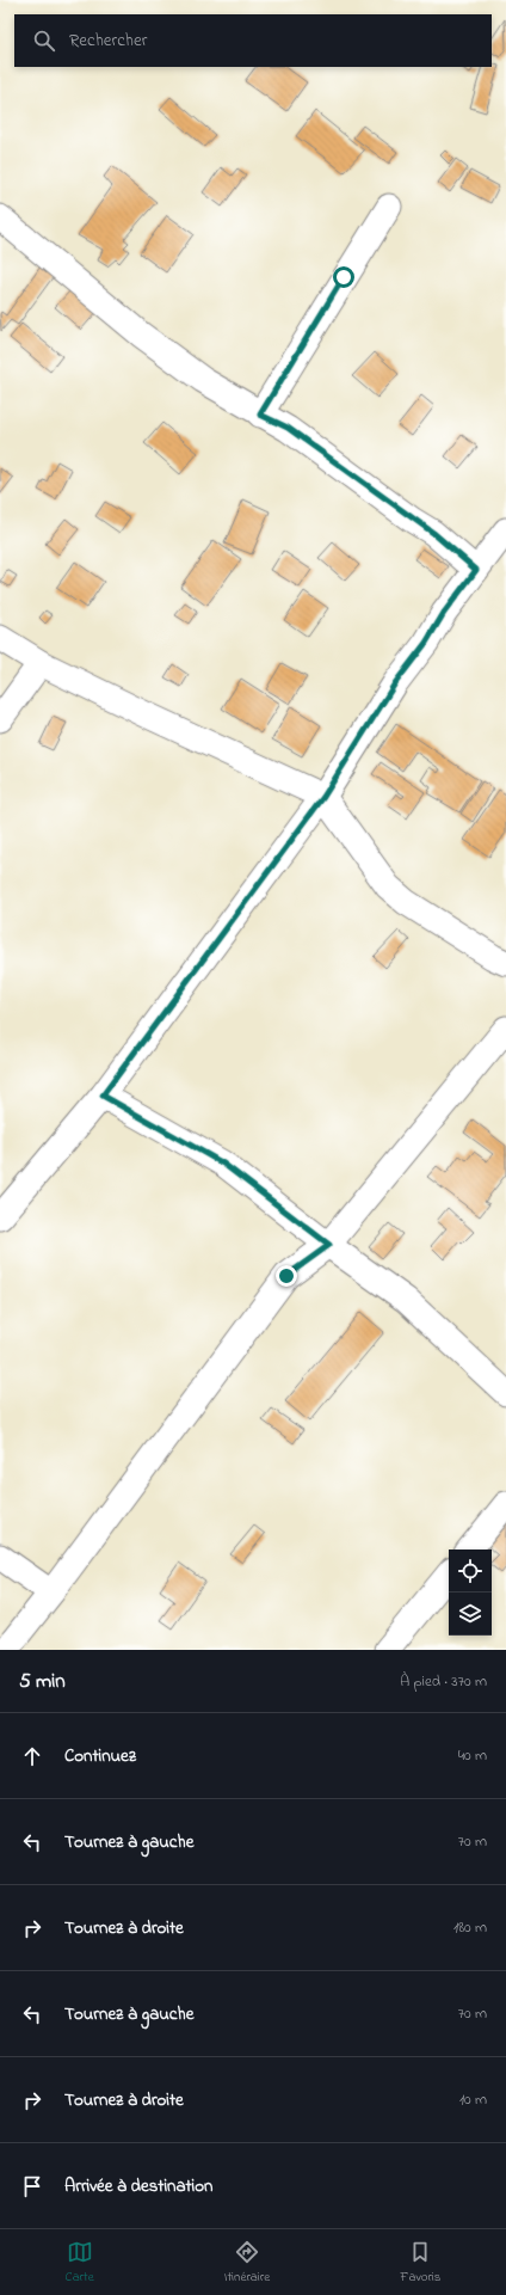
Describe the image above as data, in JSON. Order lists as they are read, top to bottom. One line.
{"page":{"search":"Rechercher","heading":["5 min","À pied · 370 m"],"list":[["Continuez","40 m"],["Tournez à gauche","70 m"],["Tournez à droite","180 m"],["Tournez à gauche","70 m"],["Tournez à droite","10 m"],"Arrivée à destination"],"nav":["Carte","Itinéraire","Favoris"]}}
